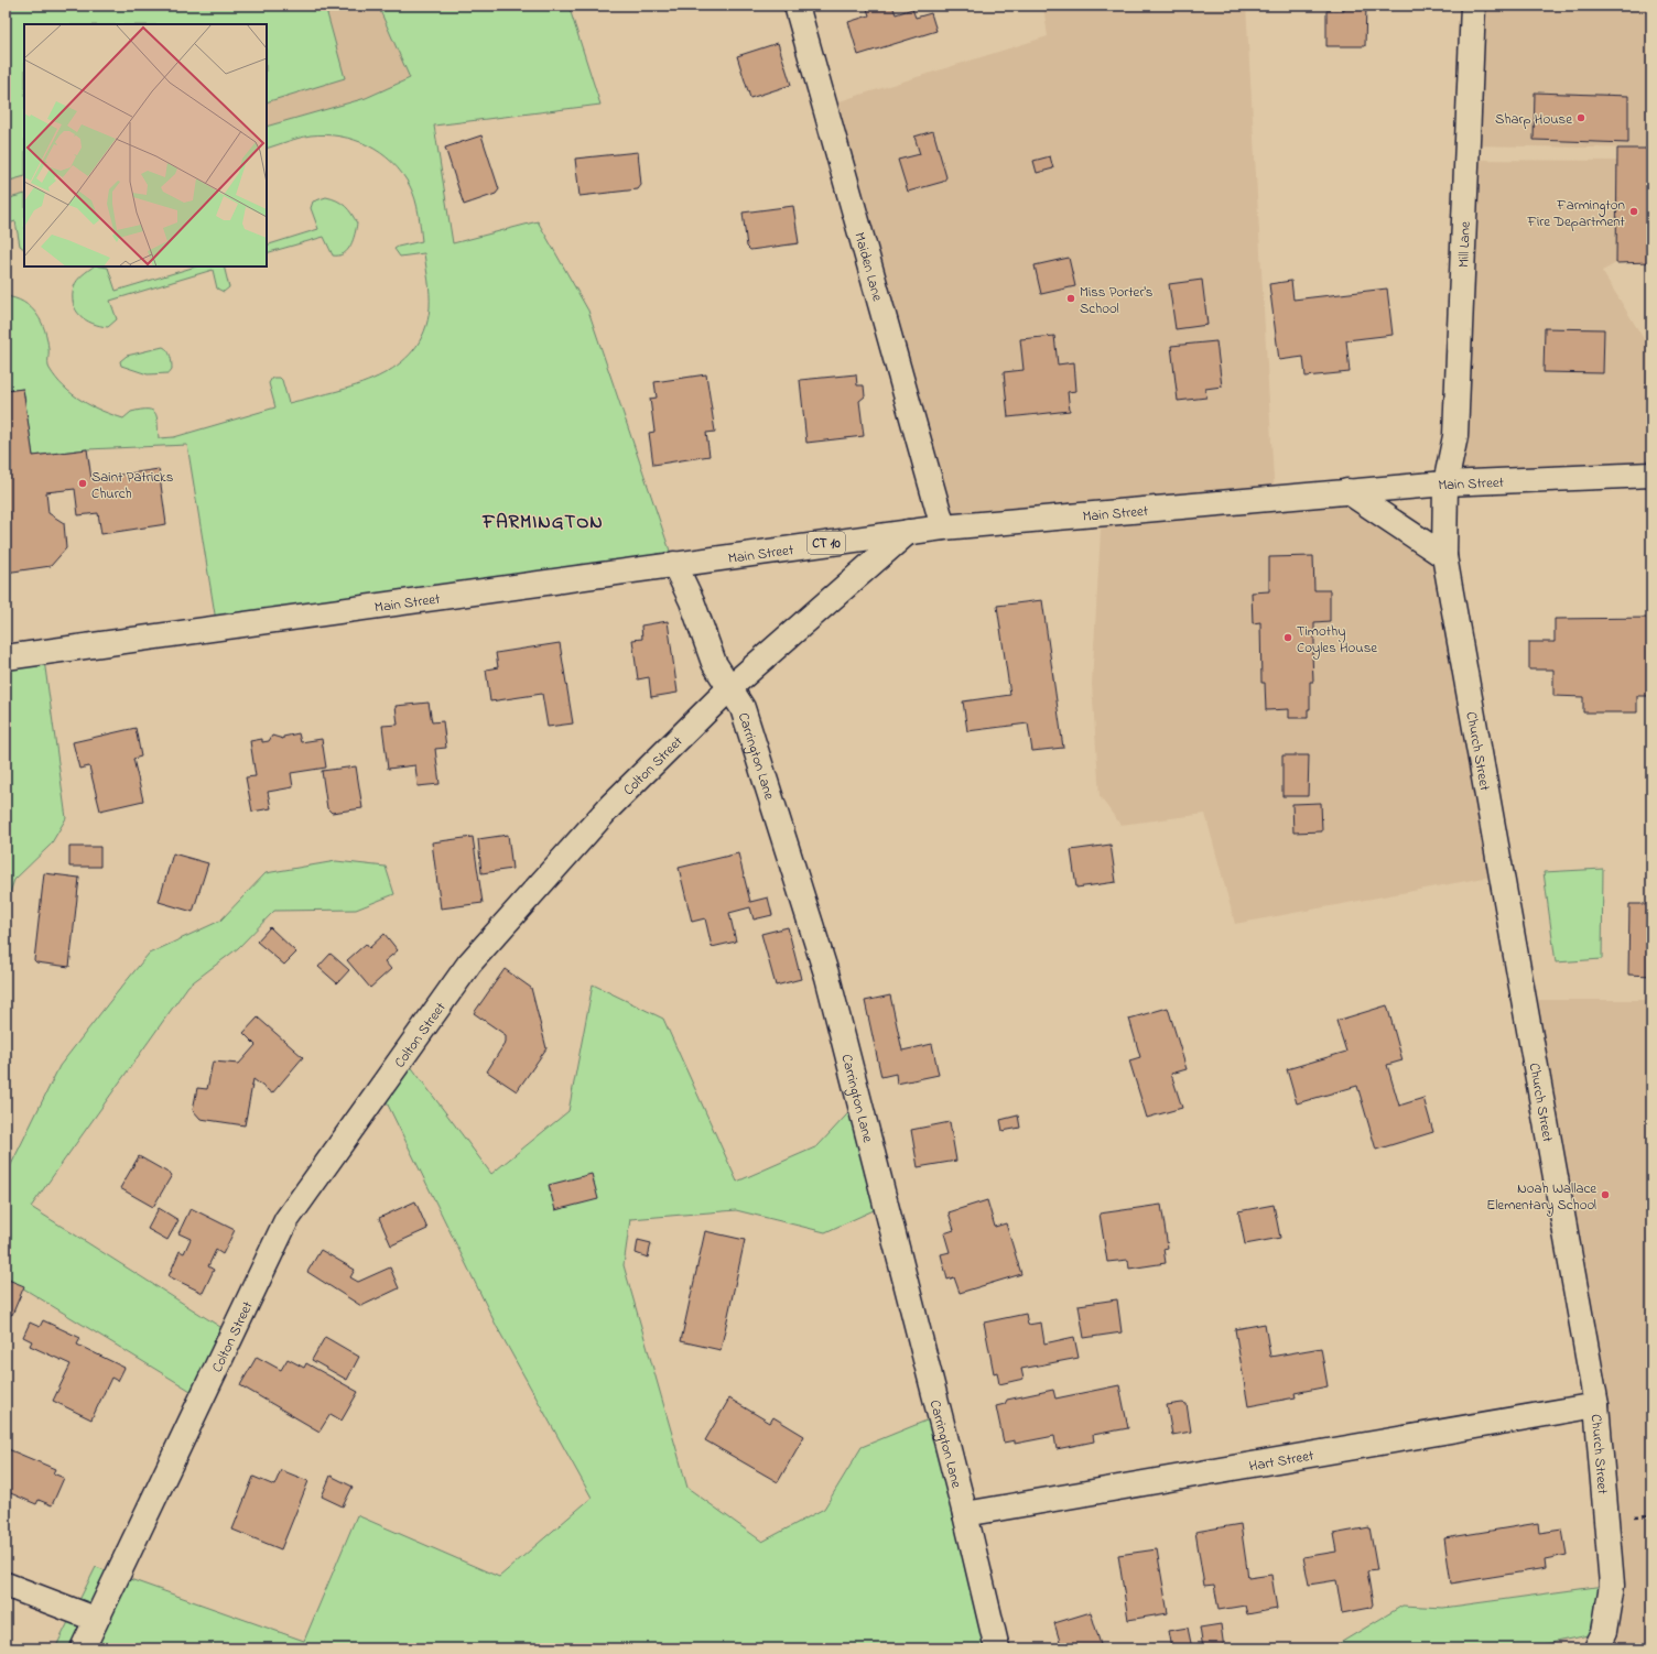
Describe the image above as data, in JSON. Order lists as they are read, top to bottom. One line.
{"streets":{"main road":["Mill Lane","Maiden Lane","Main Street","CT 10","Church Street","Carrington Lane","Colton Street","Hart Street"]},"crossings":[["Mill Lane","Main Street"],["Mill Lane","Church Street"],["Maiden Lane","Main Street"],["Main Street","Church Street"],["Main Street","Carrington Lane"],["Main Street","Colton Street"],["Church Street","Hart Street"],["Carrington Lane","Colton Street"],["Carrington Lane","Hart Street"]],"districts":["FARMINGTON"],"places":["Sharp House","Farmington Fire Department","Miss Porter's School","Saint Patricks Church","Timothy Coyles House","Noah Wallace Elementary School"]}
